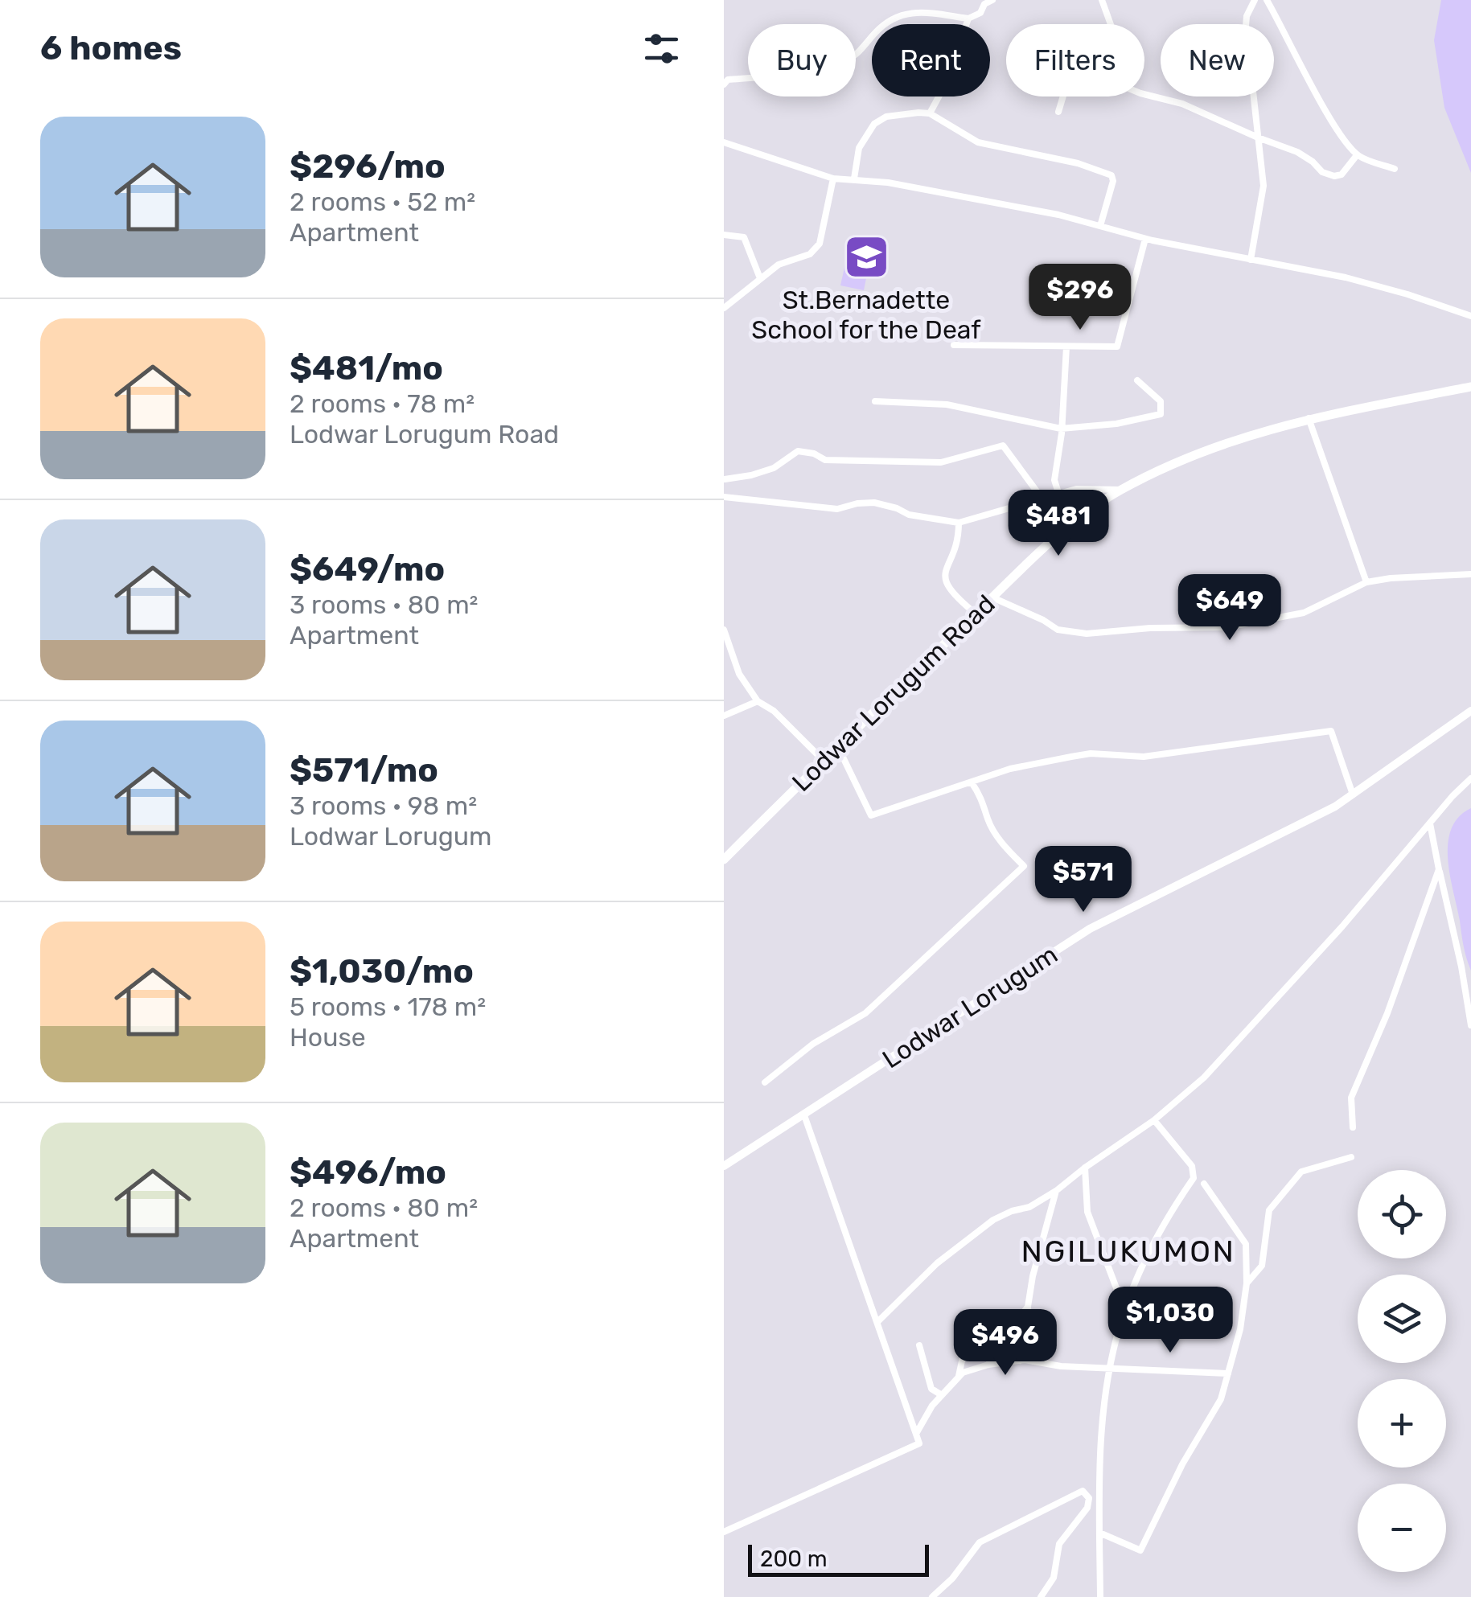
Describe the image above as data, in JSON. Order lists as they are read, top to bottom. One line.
{"streets":{"main road":["Lodwar Lorugum Road"],"street":["Lodwar Lorugum"]},"districts":["NGILUKUMON"],"places":{"school or university":["St.Bernadette School for the Deaf"]},"scale_bar":"200 m","page":{"heading":"6 homes","chip":["Buy","Rent","Filters","New"],"list":[{"name":"$296/mo","note":"2 rooms · 52 m² · Apartment"},{"name":"$481/mo","note":"2 rooms · 78 m² · Lodwar Lorugum Road"},{"name":"$649/mo","note":"3 rooms · 80 m² · Apartment"},{"name":"$571/mo","note":"3 rooms · 98 m² · Lodwar Lorugum"},{"name":"$1,030/mo","note":"5 rooms · 178 m² · House"},{"name":"$496/mo","note":"2 rooms · 80 m² · Apartment"}],"price":["$296","$481","$649","$571","$1,030","$496"],"map_buttons":["+","−"],"scale":"200 m"}}
